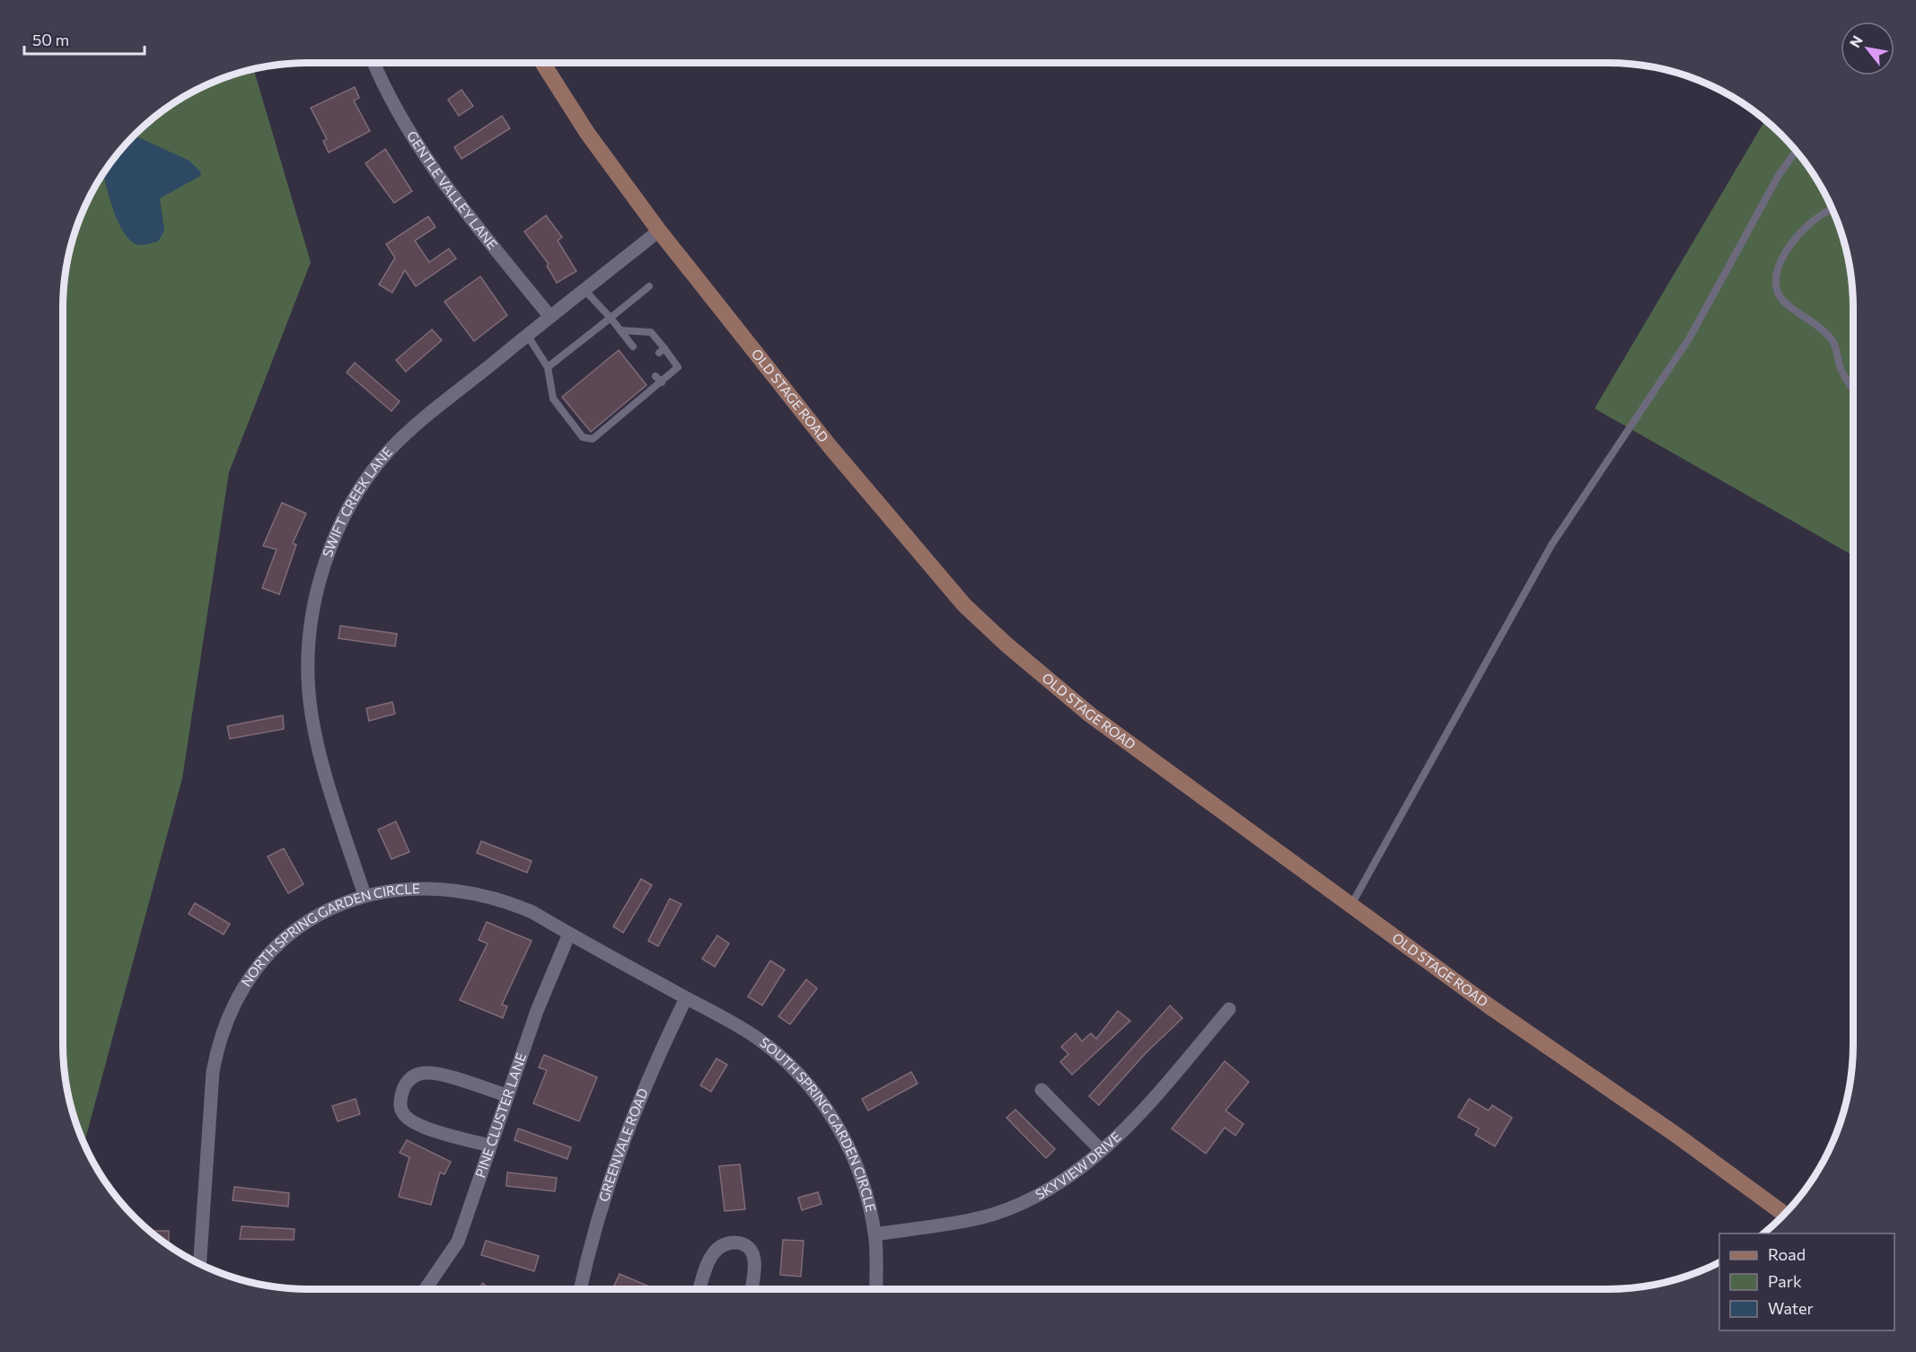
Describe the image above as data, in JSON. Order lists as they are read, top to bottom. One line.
{"streets":{"main road":["OLD STAGE ROAD"],"street":["GENTLE VALLEY LANE","SWIFT CREEK LANE","NORTH SPRING GARDEN CIRCLE","PINE CLUSTER LANE","SOUTH SPRING GARDEN CIRCLE","GREENVALE ROAD","SKYVIEW DRIVE"]},"crossings":[["GENTLE VALLEY LANE","SWIFT CREEK LANE"],["OLD STAGE ROAD","SWIFT CREEK LANE"],["SWIFT CREEK LANE","NORTH SPRING GARDEN CIRCLE"],["NORTH SPRING GARDEN CIRCLE","PINE CLUSTER LANE"],["NORTH SPRING GARDEN CIRCLE","SOUTH SPRING GARDEN CIRCLE"],["NORTH SPRING GARDEN CIRCLE","GREENVALE ROAD"],["SOUTH SPRING GARDEN CIRCLE","GREENVALE ROAD"],["SOUTH SPRING GARDEN CIRCLE","SKYVIEW DRIVE"]],"legend":["Road","Park","Water"],"scale_bar":"50 m","north":"top left"}
